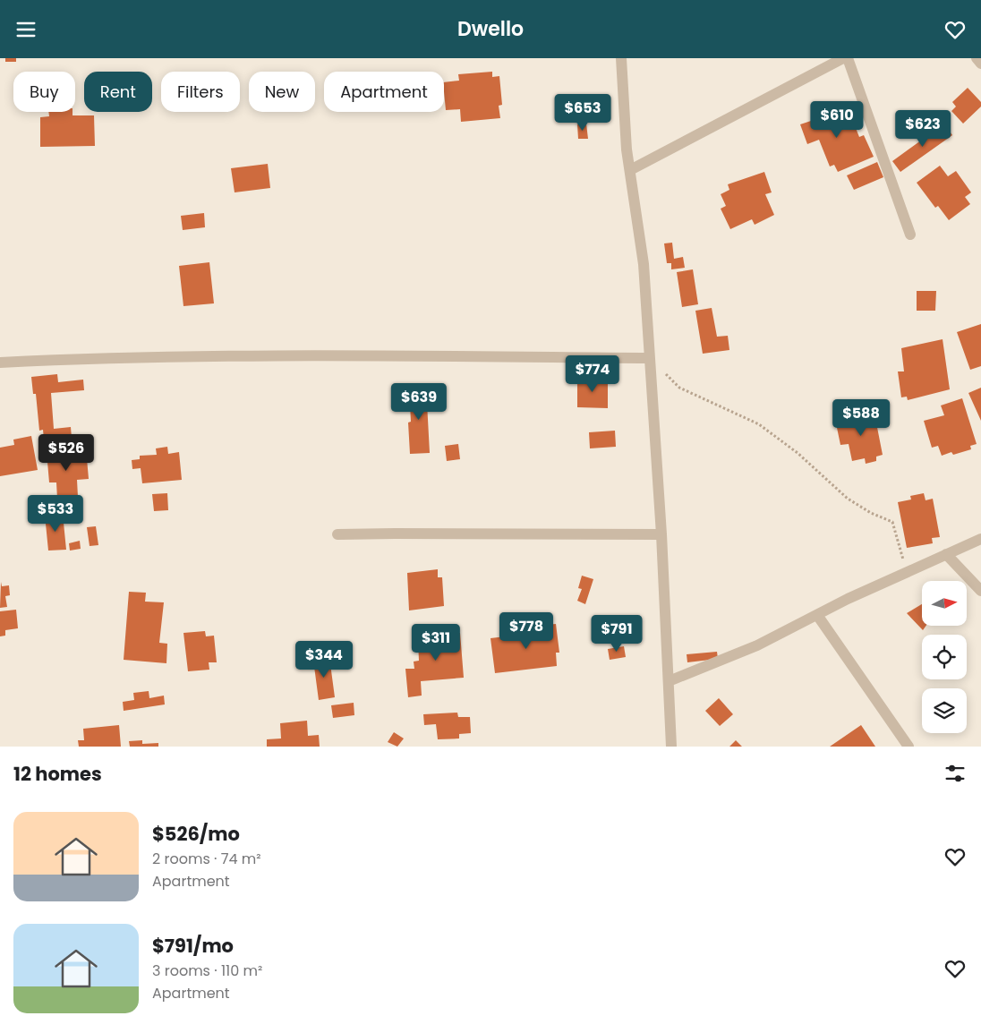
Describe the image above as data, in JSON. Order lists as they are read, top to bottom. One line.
{"north":"right","page":{"header":"Dwello","chip":["Buy","Rent","Filters","New","Apartment"],"price":["$653","$610","$623","$774","$639","$588","$526","$533","$778","$791","$311","$344"],"heading":"12 homes","list":[{"name":"$526/mo","note":"2 rooms · 74 m² · Apartment"},{"name":"$791/mo","note":"3 rooms · 110 m² · Apartment"}]}}
